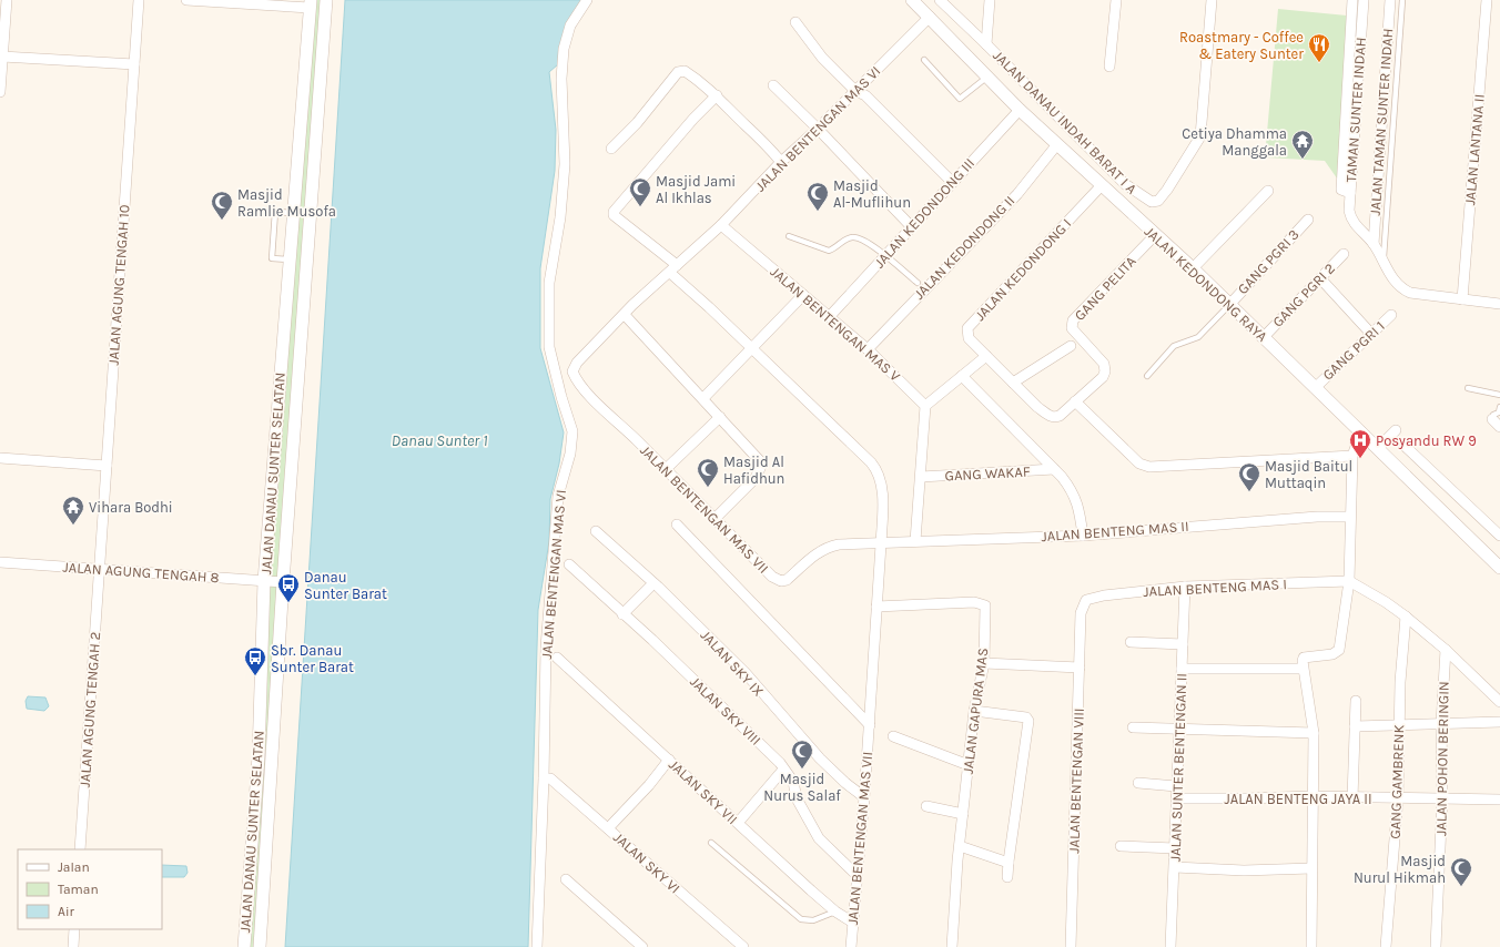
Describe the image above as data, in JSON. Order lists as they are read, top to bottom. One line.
{"streets":{"street":["TAMAN SUNTER INDAH","JALAN DANAU INDAH BARAT I A","JALAN TAMAN SUNTER INDAH","JALAN BENTENGAN MAS VI","JALAN LANTANA II","JALAN KEDONDONG III","JALAN KEDONDONG II","GANG PGRI 3","JALAN KEDONDONG I","JALAN KEDONDONG RAYA","JALAN AGUNG TENGAH 10","GANG PELITA","GANG PGRI 2","JALAN BENTENGAN MAS V","GANG PGRI 1","JALAN DANAU SUNTER SELATAN","GANG WAKAF","JALAN BENTENGAN MAS VII","JALAN BENTENG MAS II","JALAN AGUNG TENGAH 8","JALAN BENTENG MAS I","JALAN SKY IX","JALAN AGUNG TENGAH 2","JALAN SKY VIII","JALAN GAPURA MAS","JALAN POHON BERINGIN","JALAN SUNTER BENTENGAN II","JALAN BENTENGAN VIII","GANG GAMBRENK","JALAN SKY VII","JALAN BENTENG JAYA II","JALAN SKY VI"]},"crossings":[["TAMAN SUNTER INDAH","JALAN TAMAN SUNTER INDAH"],["JALAN BENTENGAN MAS VI","JALAN KEDONDONG RAYA"],["JALAN BENTENGAN MAS VI","JALAN BENTENGAN MAS V"],["JALAN BENTENGAN MAS VI","JALAN BENTENGAN MAS VII"],["JALAN KEDONDONG III","JALAN KEDONDONG RAYA"],["JALAN KEDONDONG III","JALAN BENTENGAN MAS V"],["JALAN KEDONDONG II","JALAN KEDONDONG RAYA"],["JALAN KEDONDONG II","JALAN BENTENGAN MAS V"],["GANG PGRI 3","JALAN KEDONDONG RAYA"],["JALAN KEDONDONG I","JALAN KEDONDONG RAYA"],["JALAN KEDONDONG I","GANG PELITA"],["JALAN KEDONDONG RAYA","GANG PELITA"],["JALAN KEDONDONG RAYA","GANG PGRI 2"],["JALAN KEDONDONG RAYA","GANG PGRI 1"],["JALAN AGUNG TENGAH 10","JALAN AGUNG TENGAH 8"],["JALAN AGUNG TENGAH 10","JALAN AGUNG TENGAH 2"],["JALAN DANAU SUNTER SELATAN","JALAN AGUNG TENGAH 8"],["JALAN BENTENGAN MAS VII","JALAN BENTENG MAS II"],["JALAN BENTENGAN MAS VII","JALAN SKY IX"],["JALAN BENTENGAN MAS VII","JALAN SKY VIII"],["JALAN BENTENGAN MAS VII","JALAN GAPURA MAS"],["JALAN BENTENGAN MAS VII","JALAN SKY VII"],["JALAN AGUNG TENGAH 8","JALAN AGUNG TENGAH 2"],["JALAN BENTENG MAS I","JALAN SUNTER BENTENGAN II"],["JALAN BENTENG MAS I","JALAN BENTENGAN VIII"],["JALAN POHON BERINGIN","JALAN BENTENG JAYA II"],["JALAN SUNTER BENTENGAN II","JALAN BENTENG JAYA II"],["GANG GAMBRENK","JALAN BENTENG JAYA II"]],"water":["Danau Sunter 1"],"places":{"restaurant":["Roastmary - Coffee & Eatery Sunter"],"temple":["Cetiya Dhamma Manggala","Vihara Bodhi"],"mosque":["Masjid Jami Al Ikhlas","Masjid Al-Muflihun","Masjid Ramlie Musofa","Masjid Al Hafidhun","Masjid Baitul Muttaqin","Masjid Nurus Salaf","Masjid Nurul Hikmah"],"hospital":["Posyandu RW 9"],"bus stop":["Danau Sunter Barat","Sbr. Danau Sunter Barat"]},"legend":["Jalan","Taman","Air"]}
